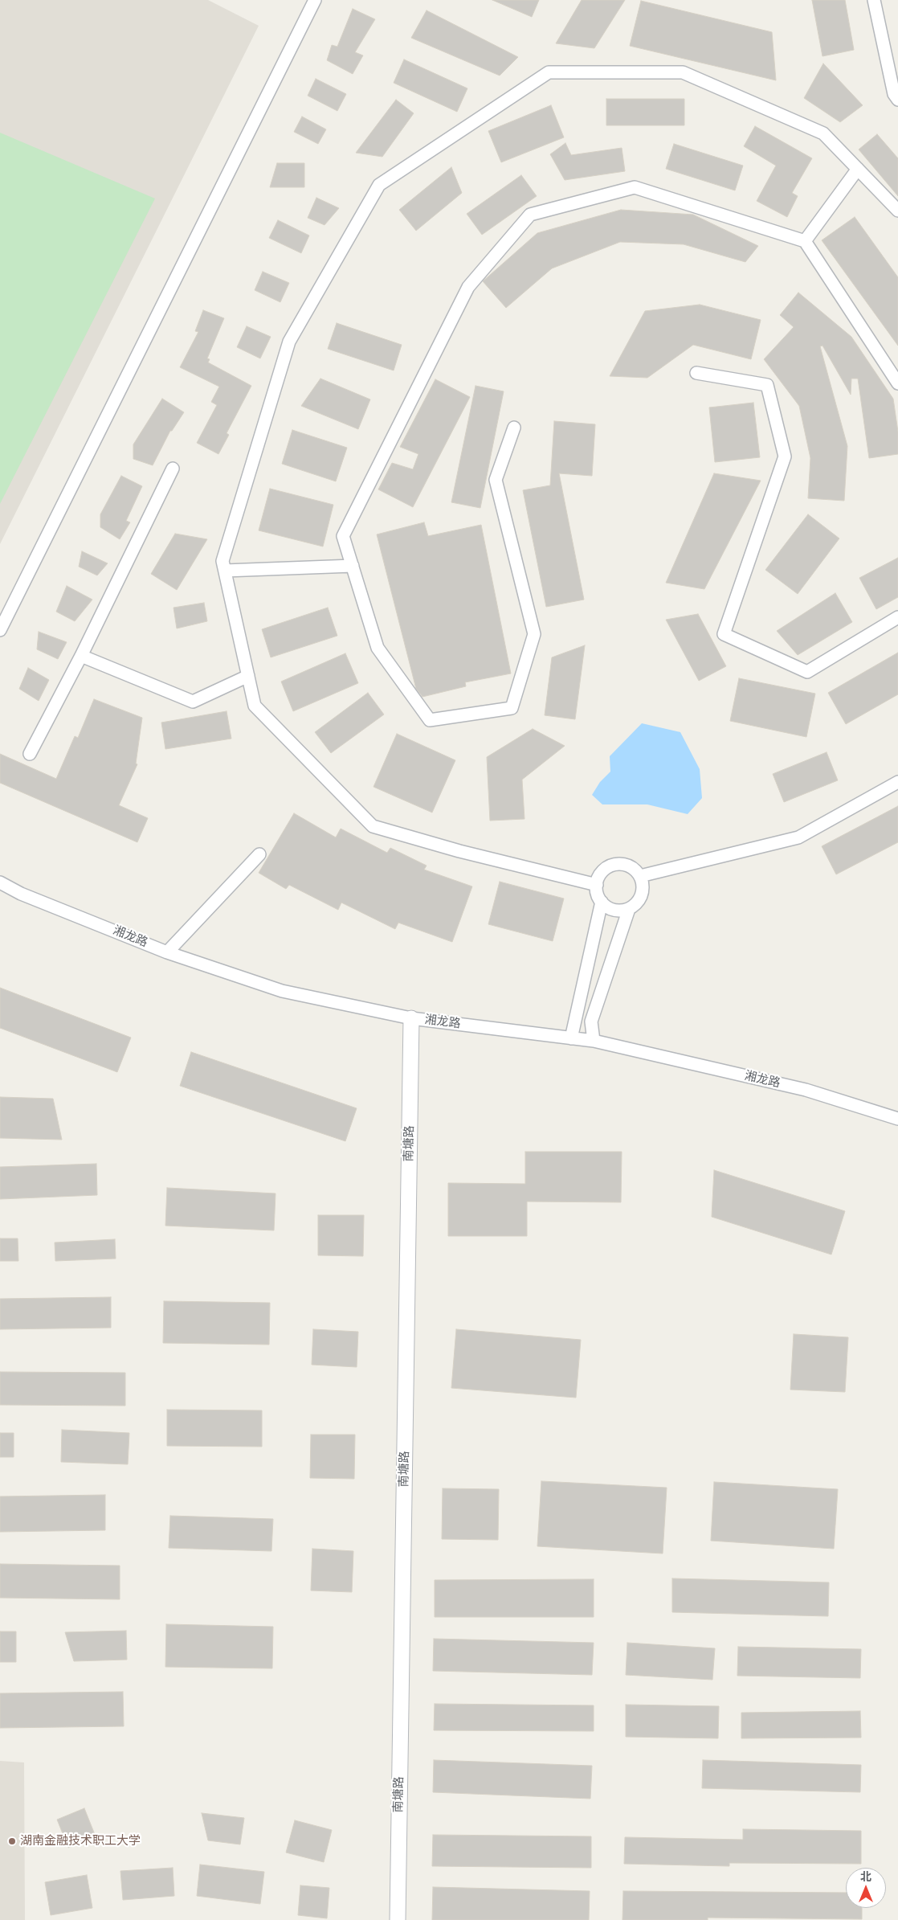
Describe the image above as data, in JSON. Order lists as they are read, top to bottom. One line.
{"streets":{"street":["湘龙路","南塘路"]},"crossings":[["湘龙路","南塘路"]],"places":["湖南金融技术职工大学"],"north":"top"}
